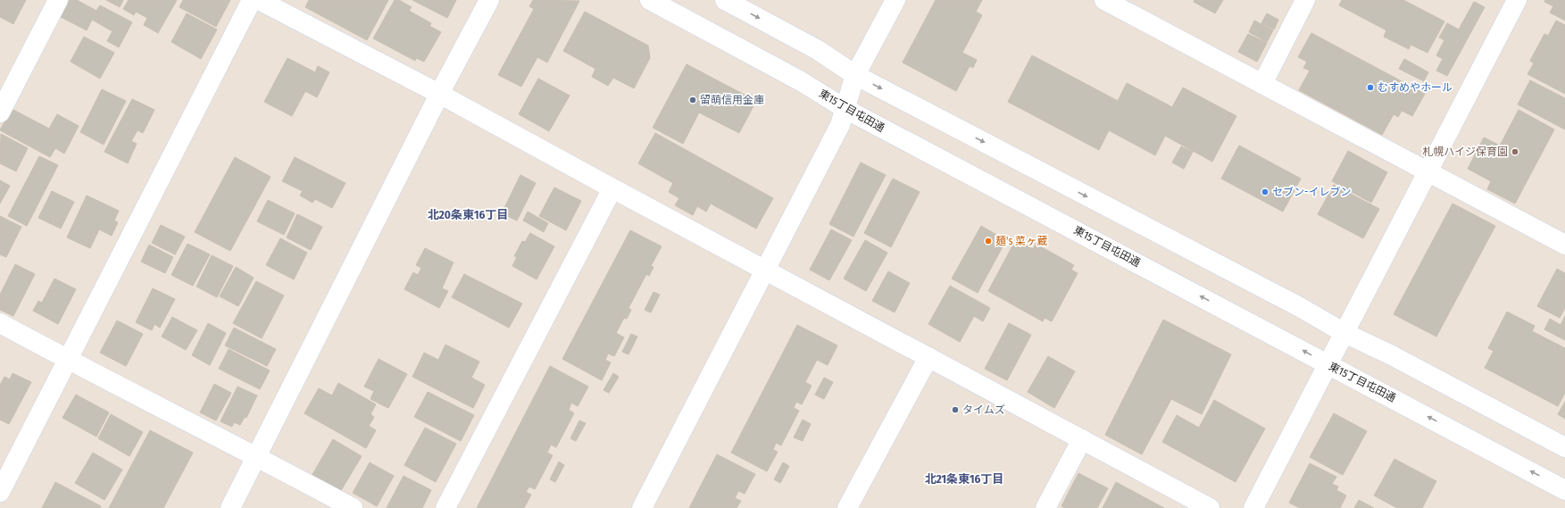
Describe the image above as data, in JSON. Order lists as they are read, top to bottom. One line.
{"streets":{"street":["東15丁目屯田通"]},"districts":["北20条東16丁目","北21条東16丁目"],"places":["むすめやホール","留萌信用金庫","札幌ハイジ保育園","セブン-イレブン","麺's 菜ヶ蔵","タイムズ"]}
